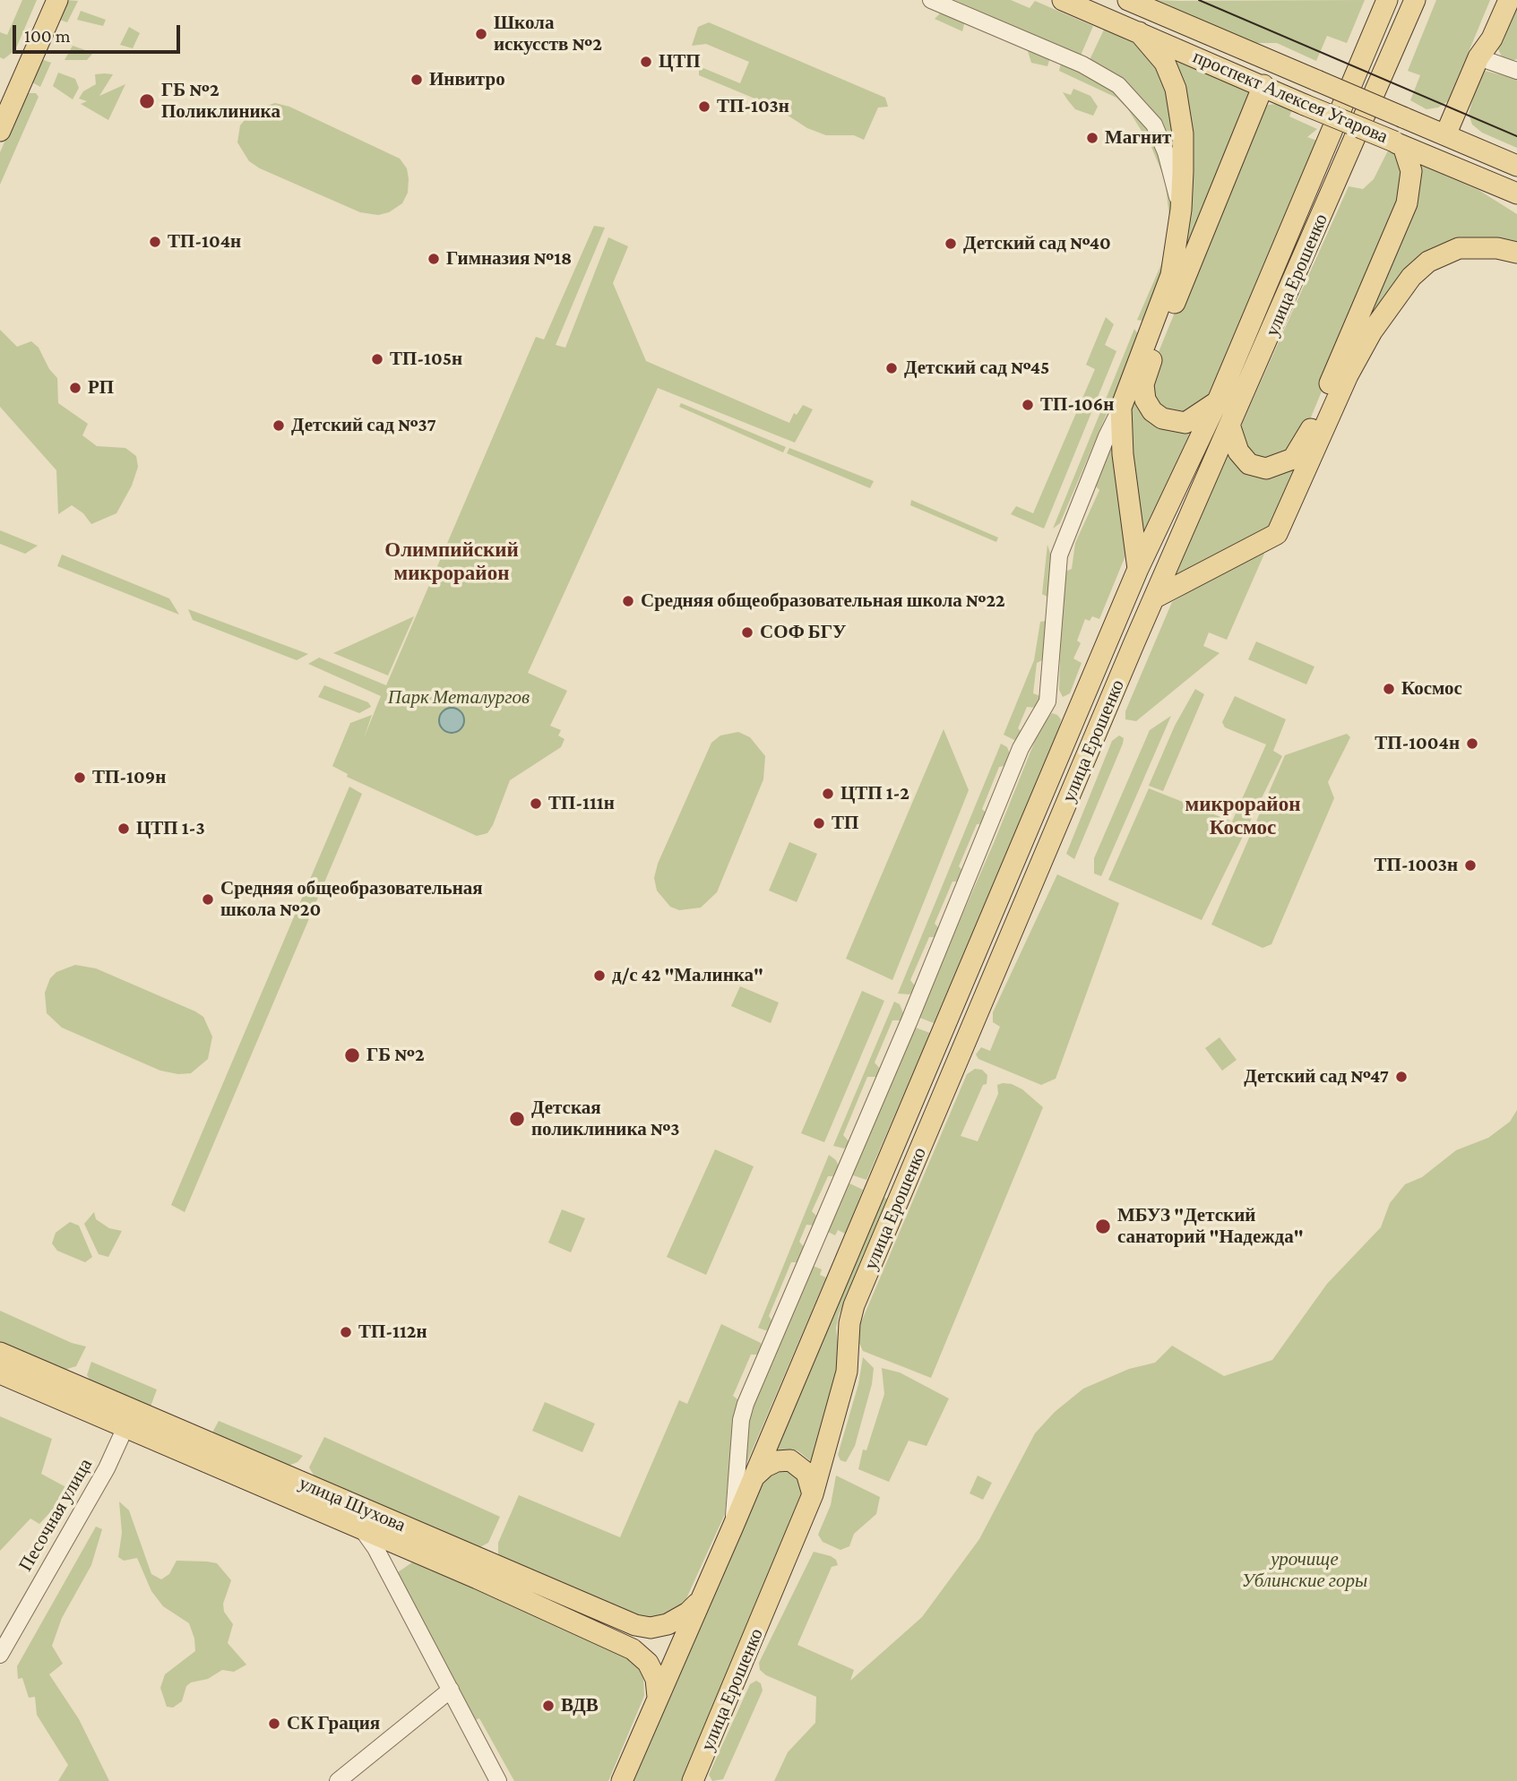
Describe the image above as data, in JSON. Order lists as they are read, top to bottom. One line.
{"streets":{"main road":["проспект Алексея Угарова","улица Ерошенко","улица Шухова"],"street":["Песочная улица"]},"crossings":[["улица Ерошенко","улица Шухова"],["улица Шухова","Песочная улица"]],"districts":["Олимпийский микрорайон","микрорайон Космос"],"parks":["Парк Металургов","урочище Ублинские горы"],"places":["Школа искусств №2","ЦТП","Инвитро","ГБ №2 Поликлиника","ТП-103н","Магнит","ТП-104н","Детский сад №40","Гимназия №18","ТП-105н","Детский сад №45","РП","ТП-106н","Детский сад №37","Средняя общеобразовательная школа №22","СОФ БГУ","Космос","ТП-1004н","ТП-109н","ЦТП 1-2","ТП-111н","ТП","ЦТП 1-3","ТП-1003н","Средняя общеобразовательная школа №20","д/с 42 \"Малинка\"","ГБ №2","Детский сад №47","Детская поликлиника №3","МБУЗ \"Детский санаторий \"Надежда\"","ТП-112н","ВДВ","СК Грация"],"scale_bar":"100 m"}
